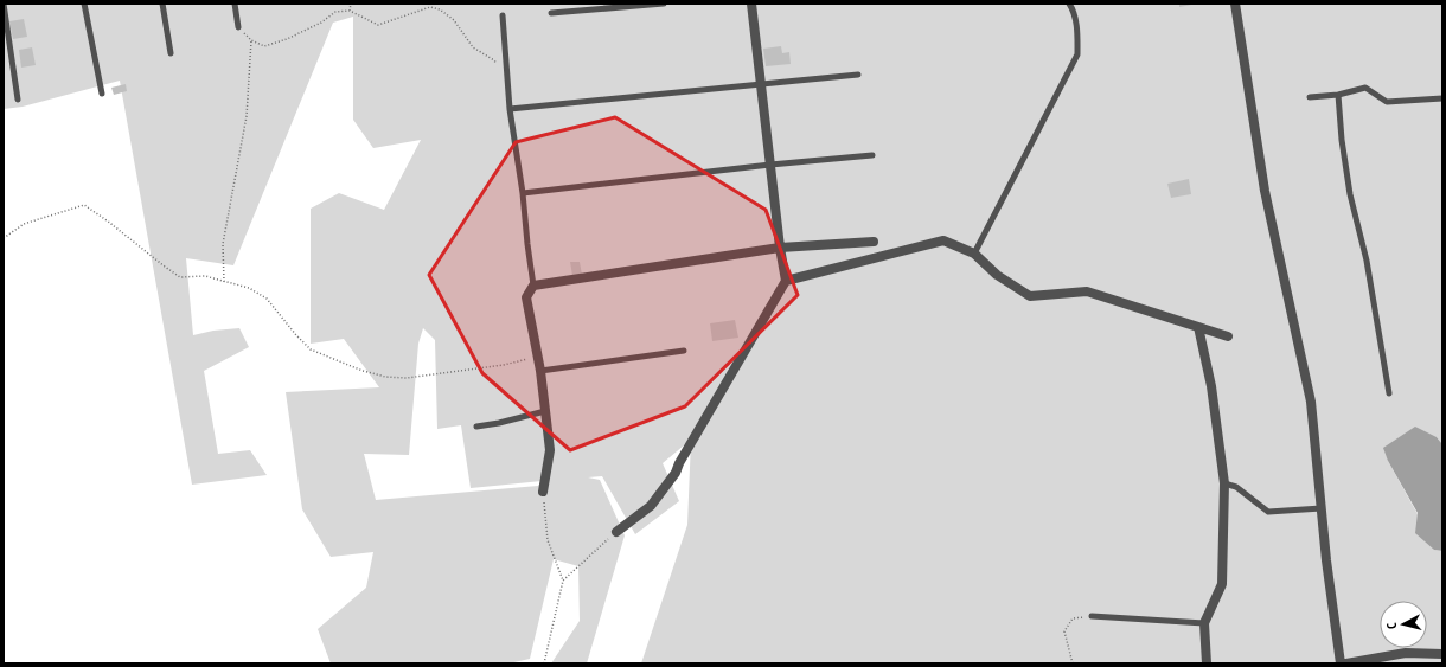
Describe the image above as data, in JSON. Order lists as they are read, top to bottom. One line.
{"north":"left"}
